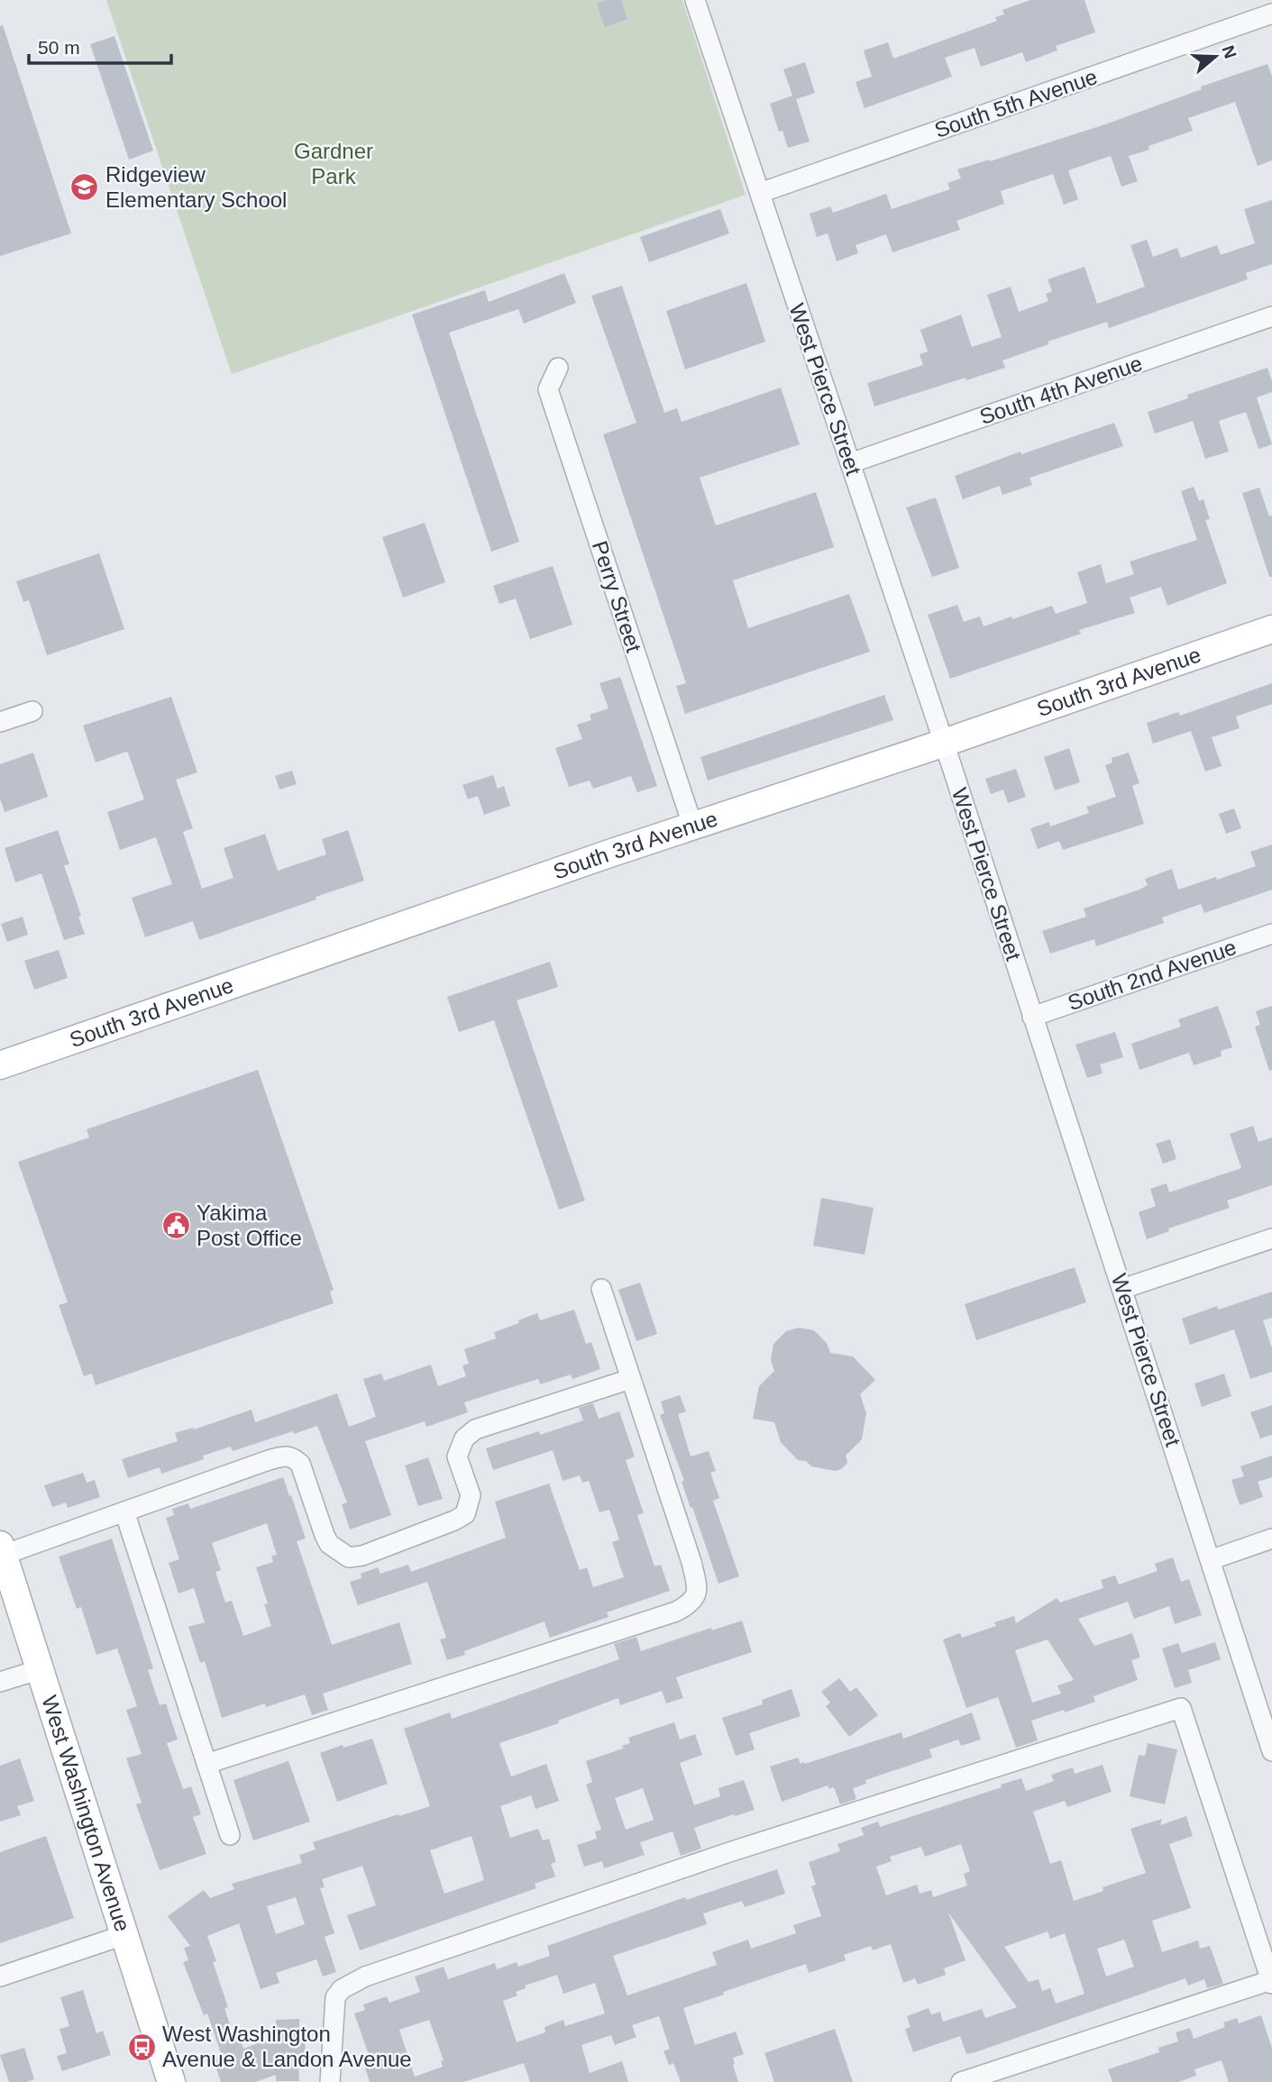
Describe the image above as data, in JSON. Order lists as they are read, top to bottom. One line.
{"streets":{"street":["South 5th Avenue","West Pierce Street","South 4th Avenue","Perry Street","South 3rd Avenue","South 2nd Avenue","West Washington Avenue"]},"crossings":[["South 5th Avenue","West Pierce Street"],["West Pierce Street","South 4th Avenue"],["West Pierce Street","South 3rd Avenue"],["West Pierce Street","South 2nd Avenue"],["Perry Street","South 3rd Avenue"]],"parks":["Gardner Park"],"places":{"school or university":["Ridgeview Elementary School"],"public building":["Yakima Post Office"],"bus stop":["West Washington Avenue & Landon Avenue"]},"scale_bar":"50 m","north":"right"}
